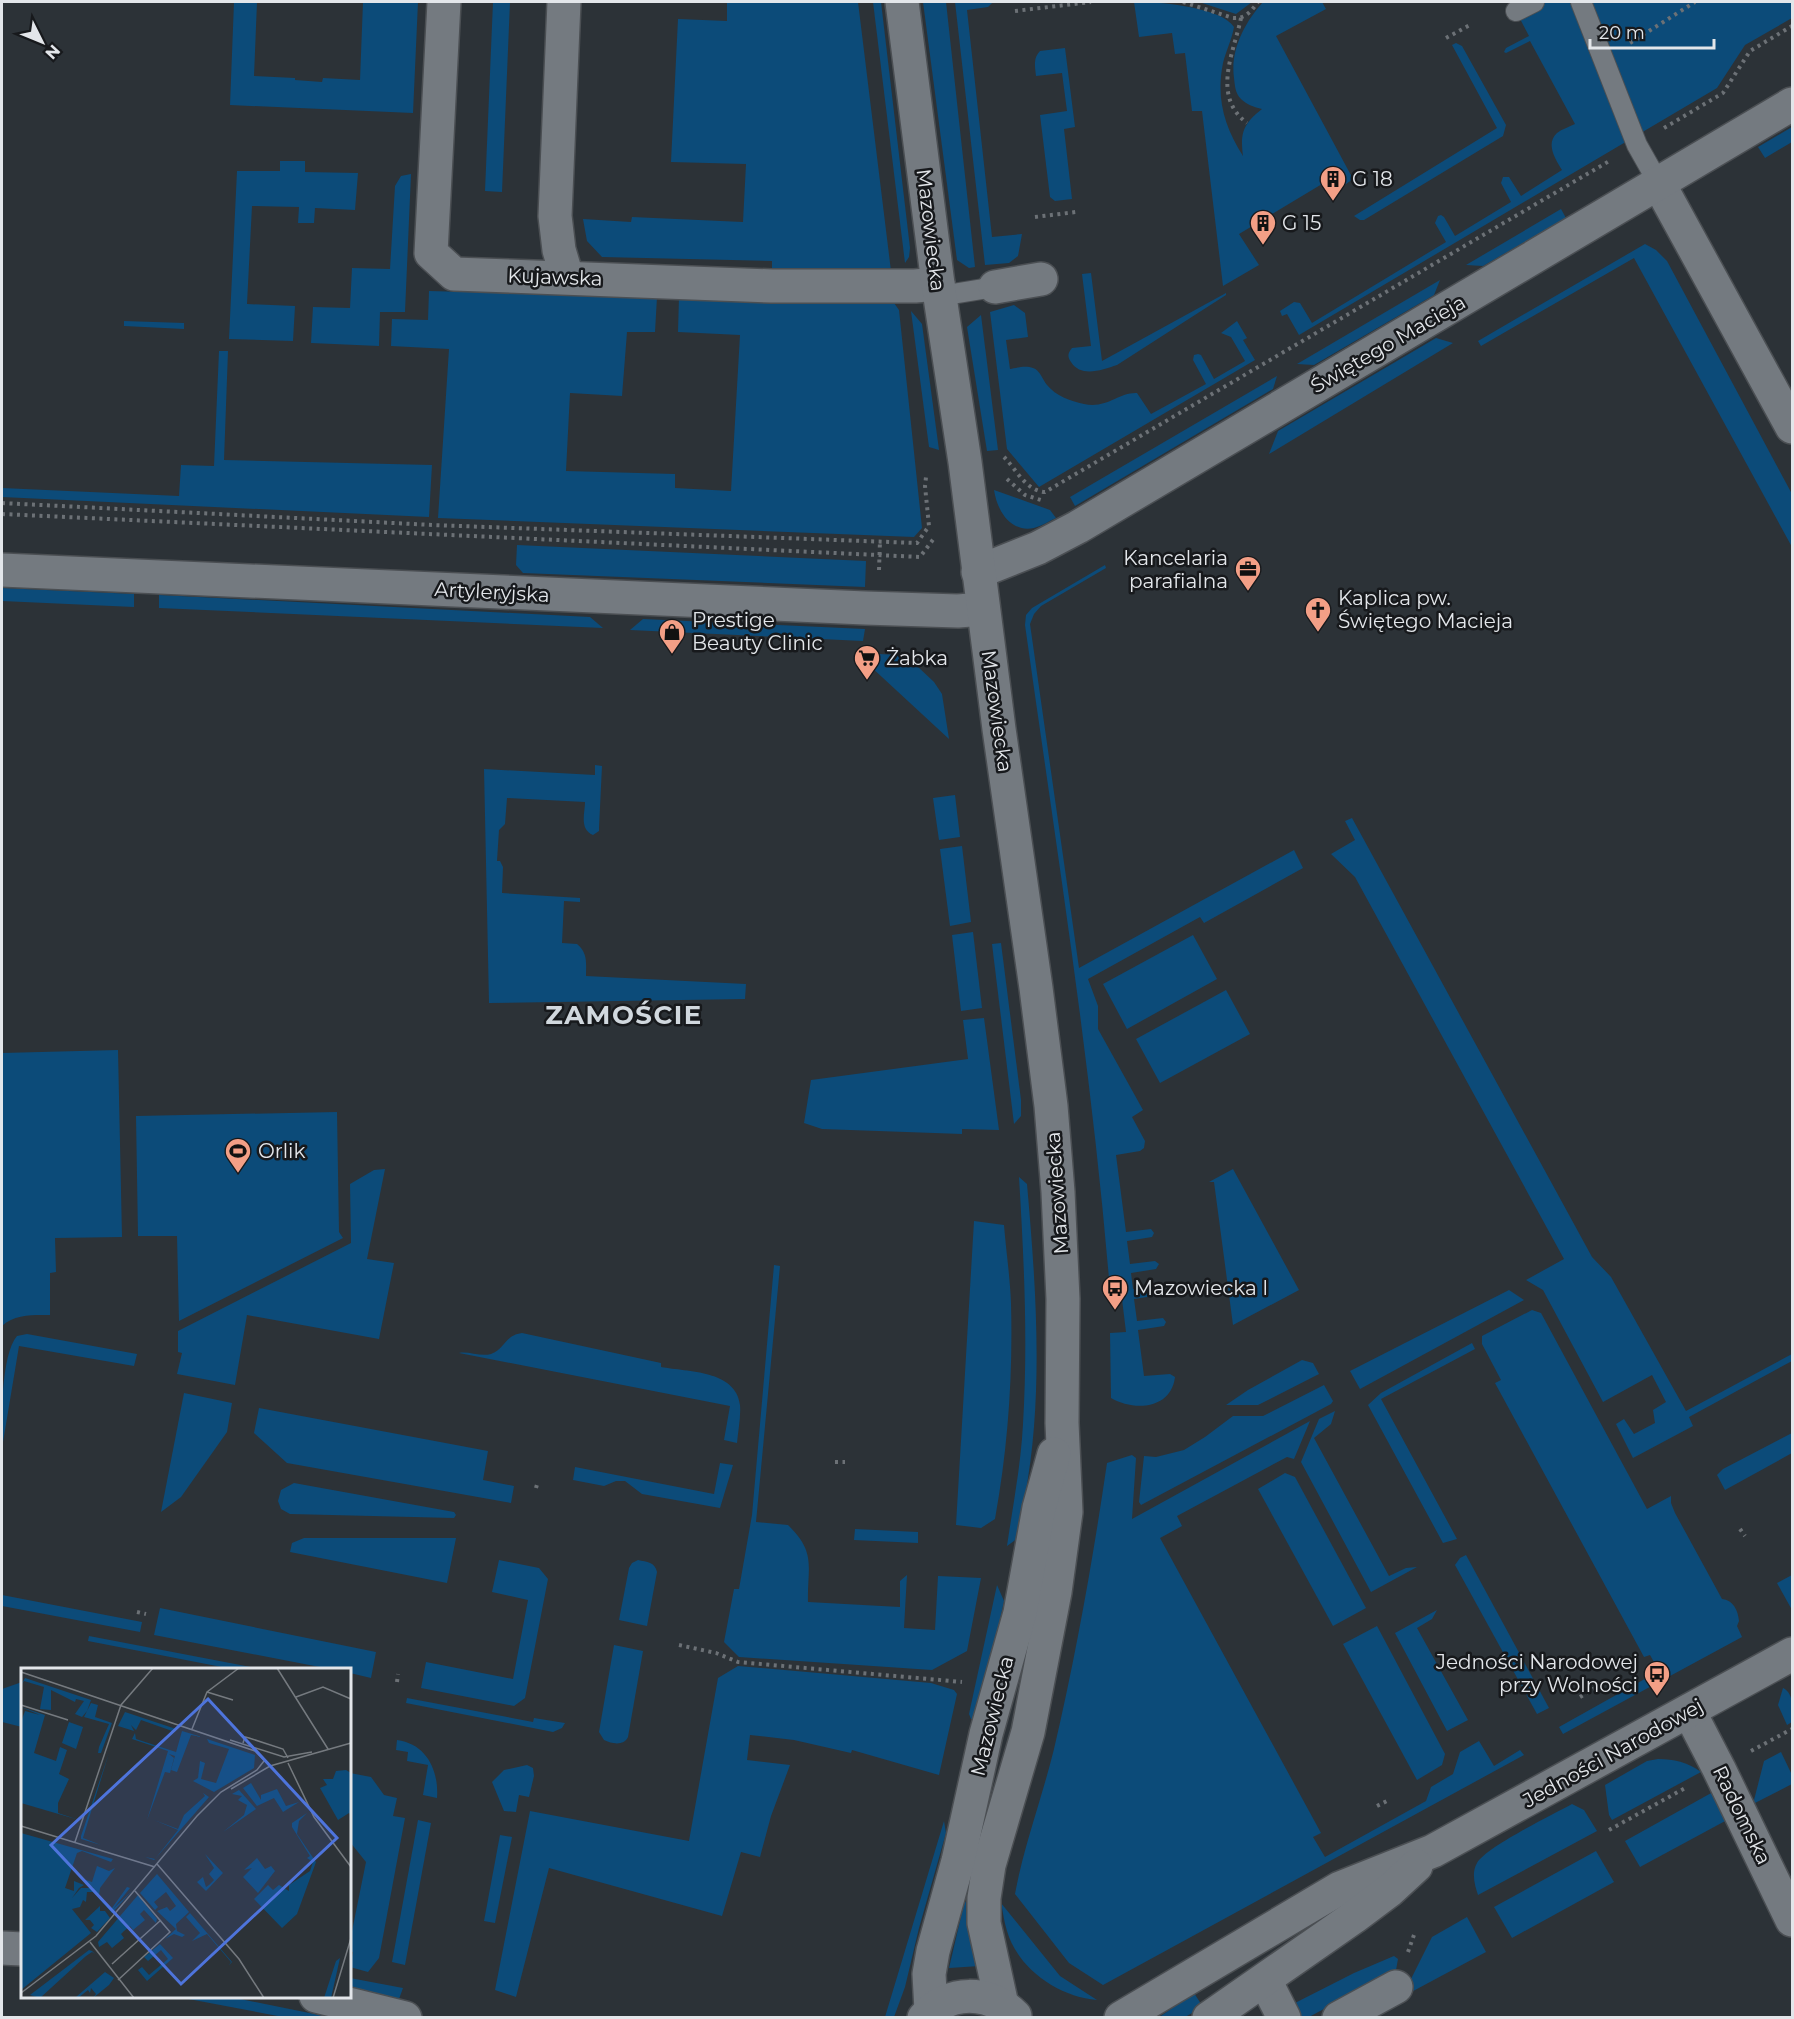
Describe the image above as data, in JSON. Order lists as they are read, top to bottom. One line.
{"streets":{"street":["Mazowiecka","Kujawska","Świętego Macieja","Artyleryjska","Jedności Narodowej","Radomska"]},"crossings":[["Mazowiecka","Kujawska"],["Mazowiecka","Świętego Macieja"],["Mazowiecka","Artyleryjska"],["Jedności Narodowej","Radomska"]],"districts":["ZAMOŚCIE"],"places":{"building":["G 18","G 15"],"office":["Kancelaria parafialna"],"church":["Kaplica pw. Świętego Macieja"],"shop":["Prestige Beauty Clinic"],"supermarket":["Żabka"],"sports":["Orlik"],"bus stop":["Mazowiecka I","Jedności Narodowej przy Wolności"]},"scale_bar":"20 m","north":"bottom right"}
